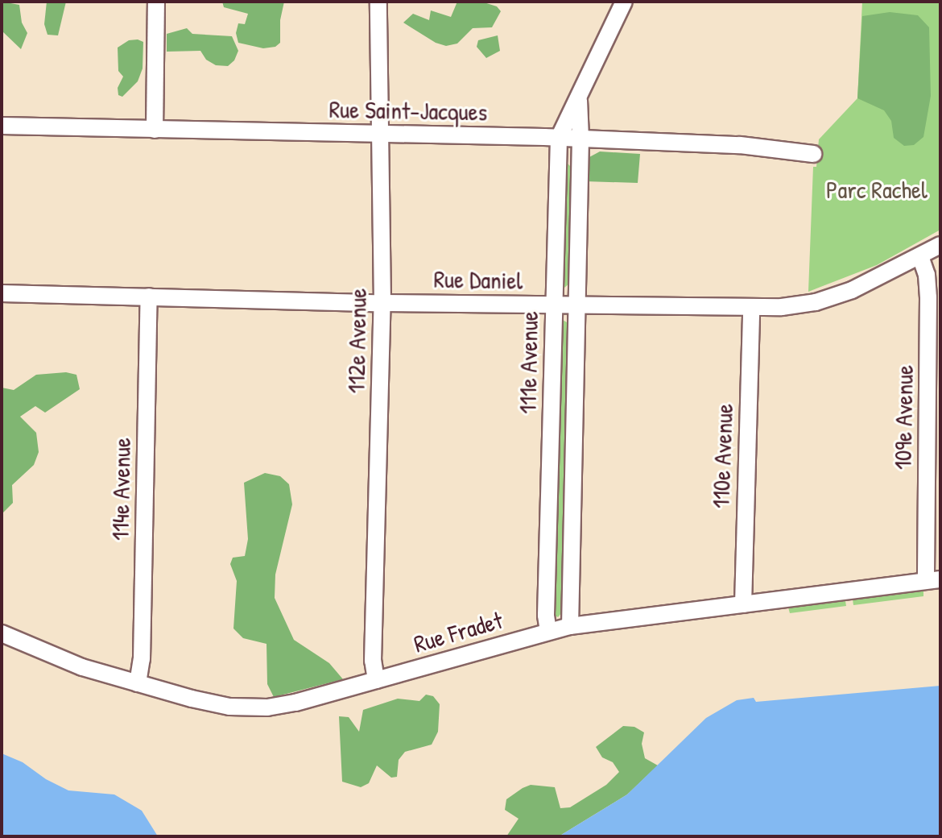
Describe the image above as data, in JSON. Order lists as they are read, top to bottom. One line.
{"streets":{"street":["Rue Saint-Jacques","Rue Daniel","112e Avenue","111e Avenue","109e Avenue","110e Avenue","114e Avenue","Rue Fradet"]},"crossings":[["Rue Saint-Jacques","112e Avenue"],["Rue Saint-Jacques","111e Avenue"],["Rue Daniel","112e Avenue"],["Rue Daniel","111e Avenue"],["Rue Daniel","109e Avenue"],["Rue Daniel","110e Avenue"],["Rue Daniel","114e Avenue"],["112e Avenue","Rue Fradet"],["111e Avenue","Rue Fradet"],["109e Avenue","Rue Fradet"],["110e Avenue","Rue Fradet"],["114e Avenue","Rue Fradet"]],"parks":["Parc Rachel"]}
